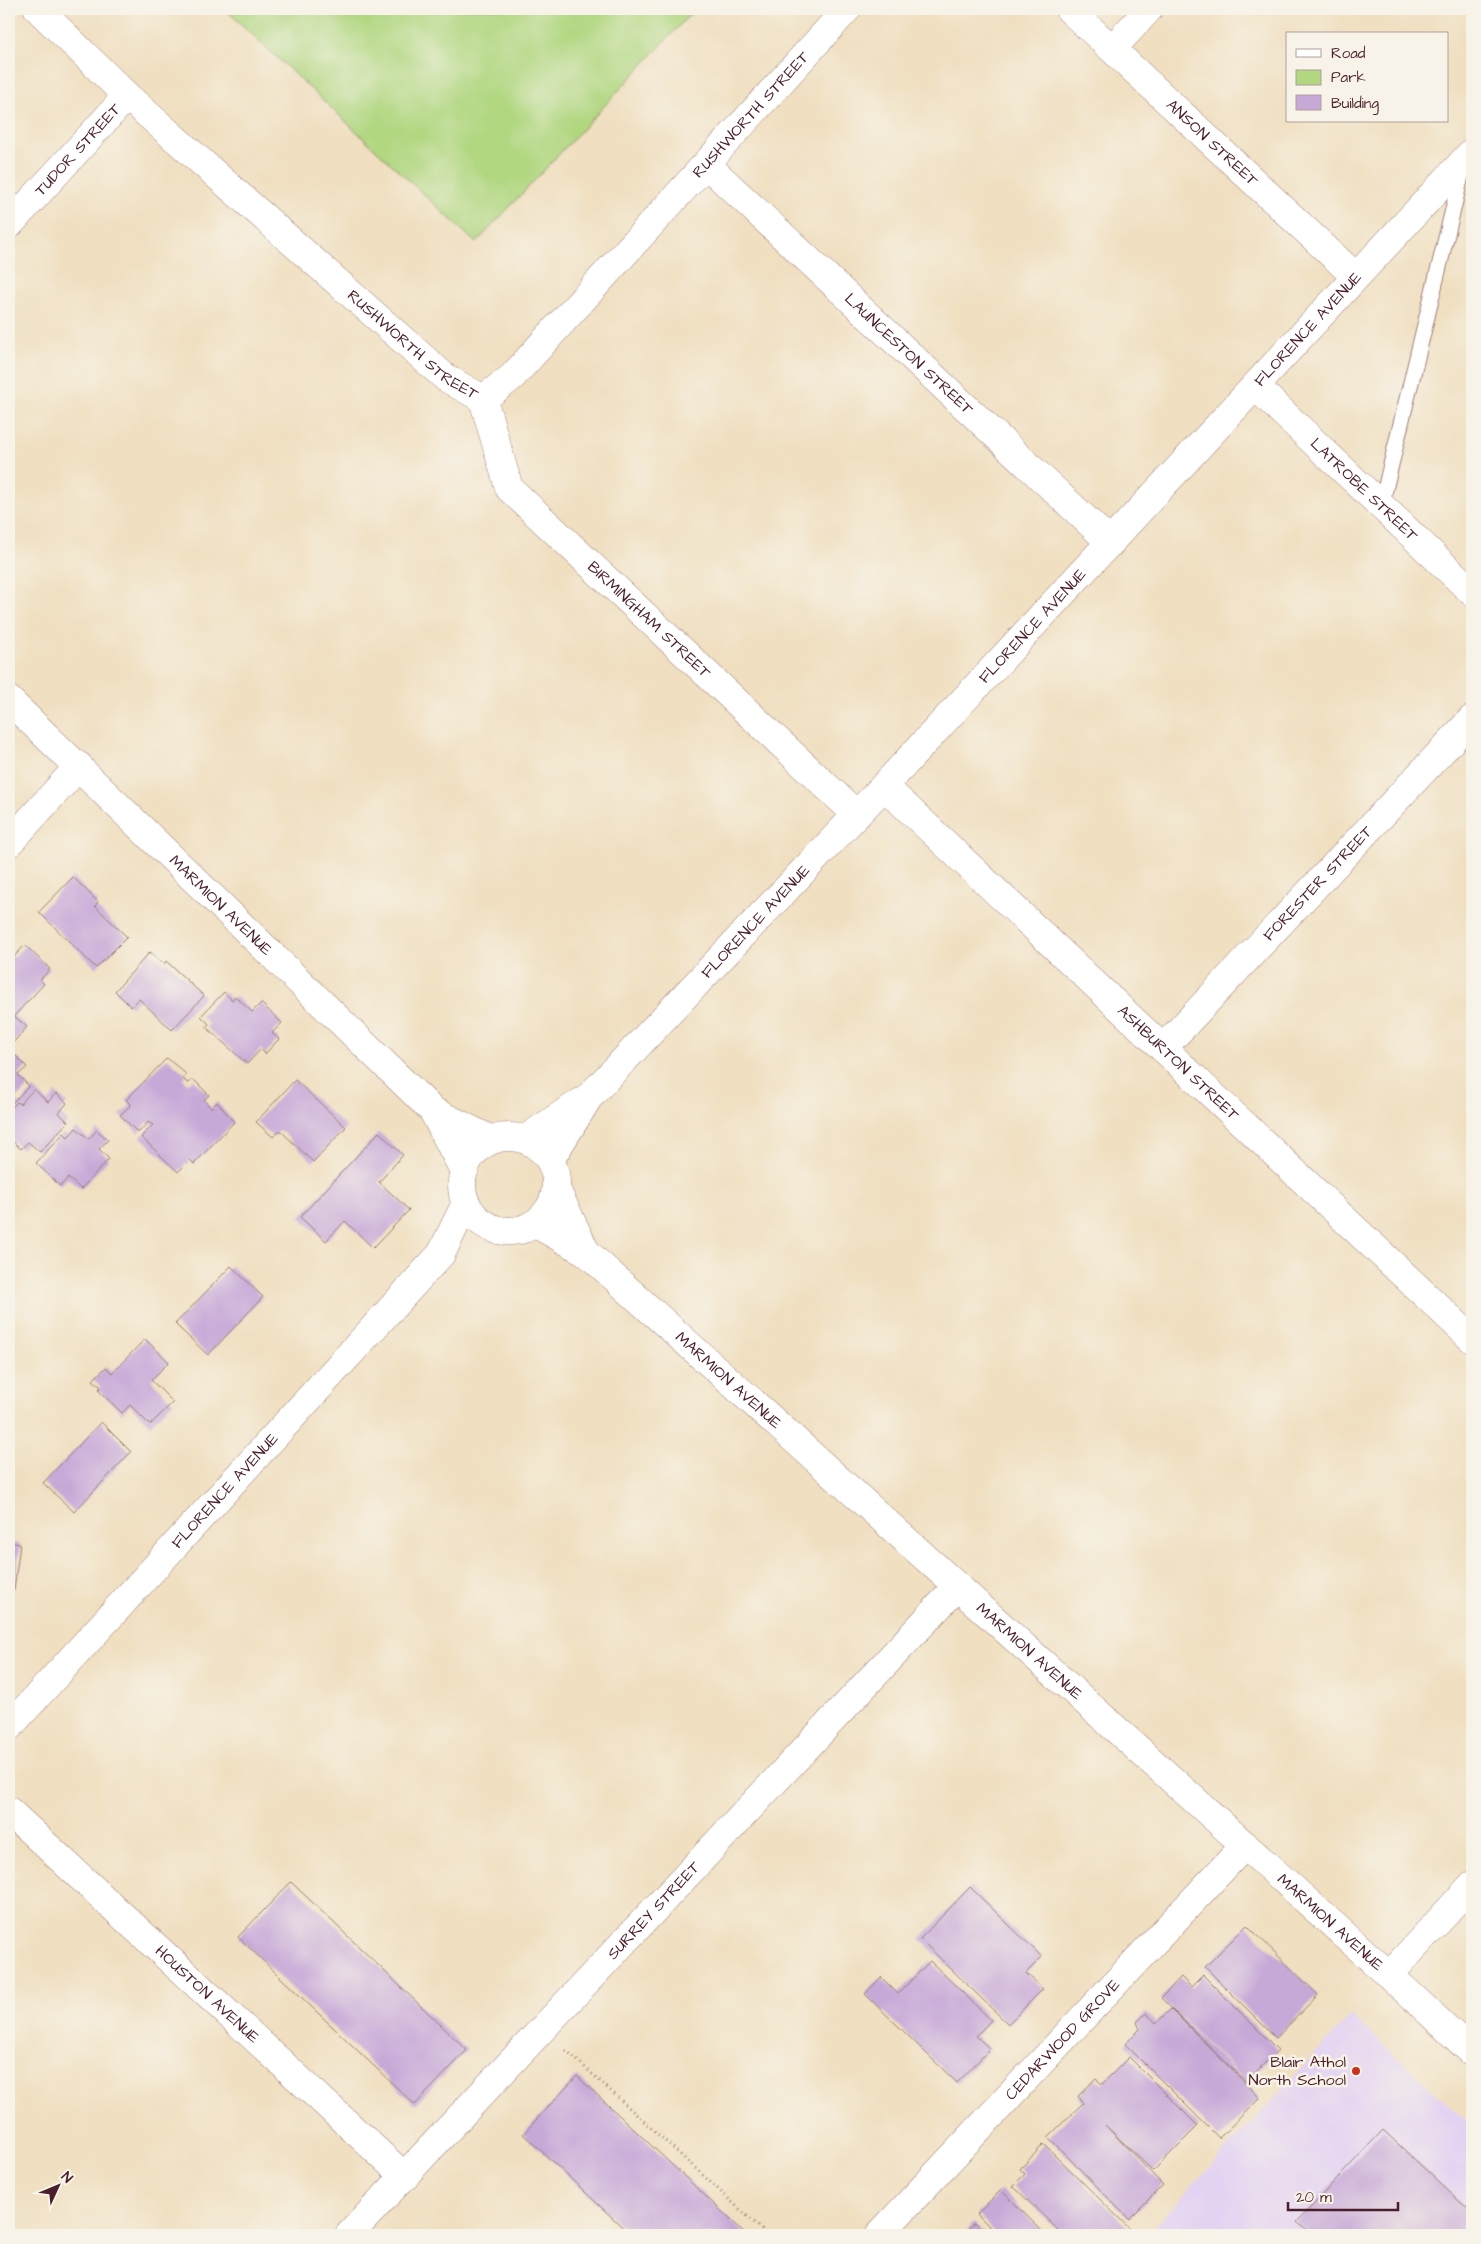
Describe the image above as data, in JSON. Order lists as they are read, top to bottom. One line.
{"streets":{"street":["RUSHWORTH STREET","ANSON STREET","TUDOR STREET","FLORENCE AVENUE","LAUNCESTON STREET","LATROBE STREET","BIRMINGHAM STREET","FORESTER STREET","MARMION AVENUE","ASHBURTON STREET","SURREY STREET","HOUSTON AVENUE","CEDARWOOD GROVE"]},"crossings":[["RUSHWORTH STREET","TUDOR STREET"],["RUSHWORTH STREET","LAUNCESTON STREET"],["RUSHWORTH STREET","BIRMINGHAM STREET"],["ANSON STREET","FLORENCE AVENUE"],["FLORENCE AVENUE","LAUNCESTON STREET"],["FLORENCE AVENUE","LATROBE STREET"],["FLORENCE AVENUE","BIRMINGHAM STREET"],["FLORENCE AVENUE","MARMION AVENUE"],["FLORENCE AVENUE","ASHBURTON STREET"],["FORESTER STREET","ASHBURTON STREET"],["MARMION AVENUE","SURREY STREET"],["MARMION AVENUE","CEDARWOOD GROVE"],["SURREY STREET","HOUSTON AVENUE"]],"places":["Blair Athol North School"],"legend":["Road","Park","Building"],"scale_bar":"20 m","north":"top right"}
